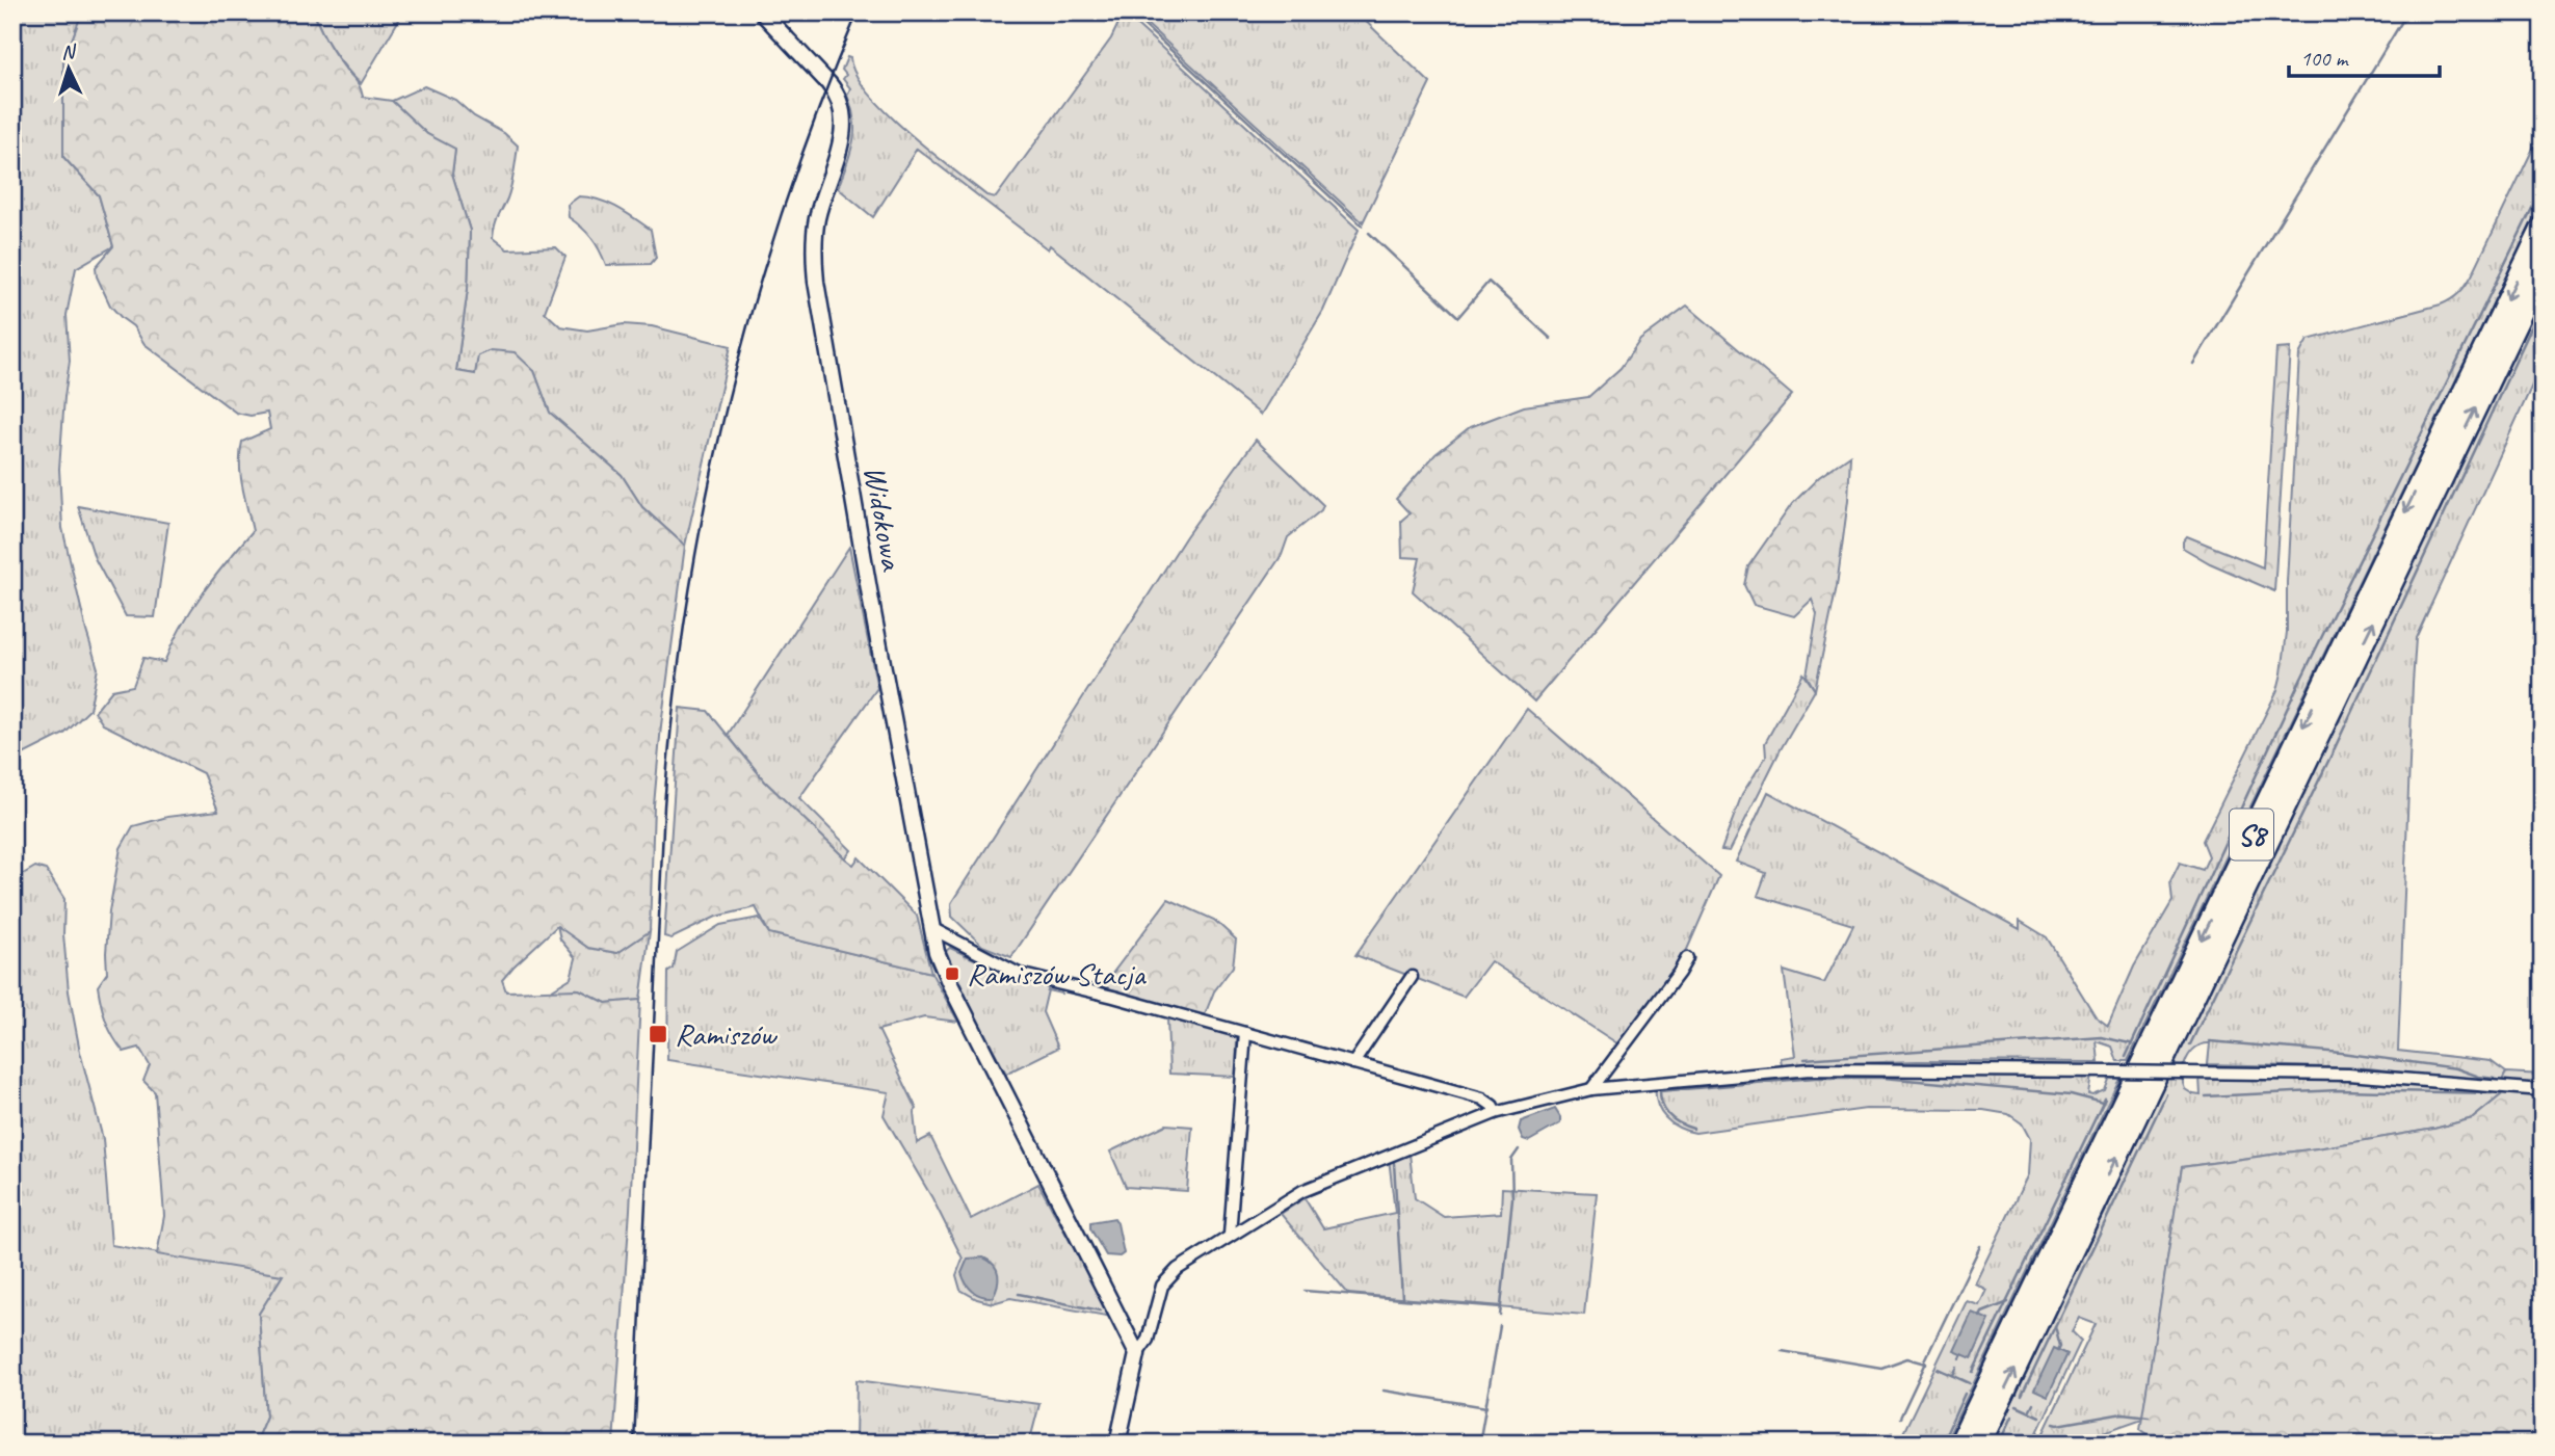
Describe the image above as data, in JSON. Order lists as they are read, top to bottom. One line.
{"streets":{"highway":["S8"],"street":["Widokowa"]},"places":{"transit":["Ramiszów Stacja","Ramiszów"]},"scale_bar":"100 m","north":"top"}
